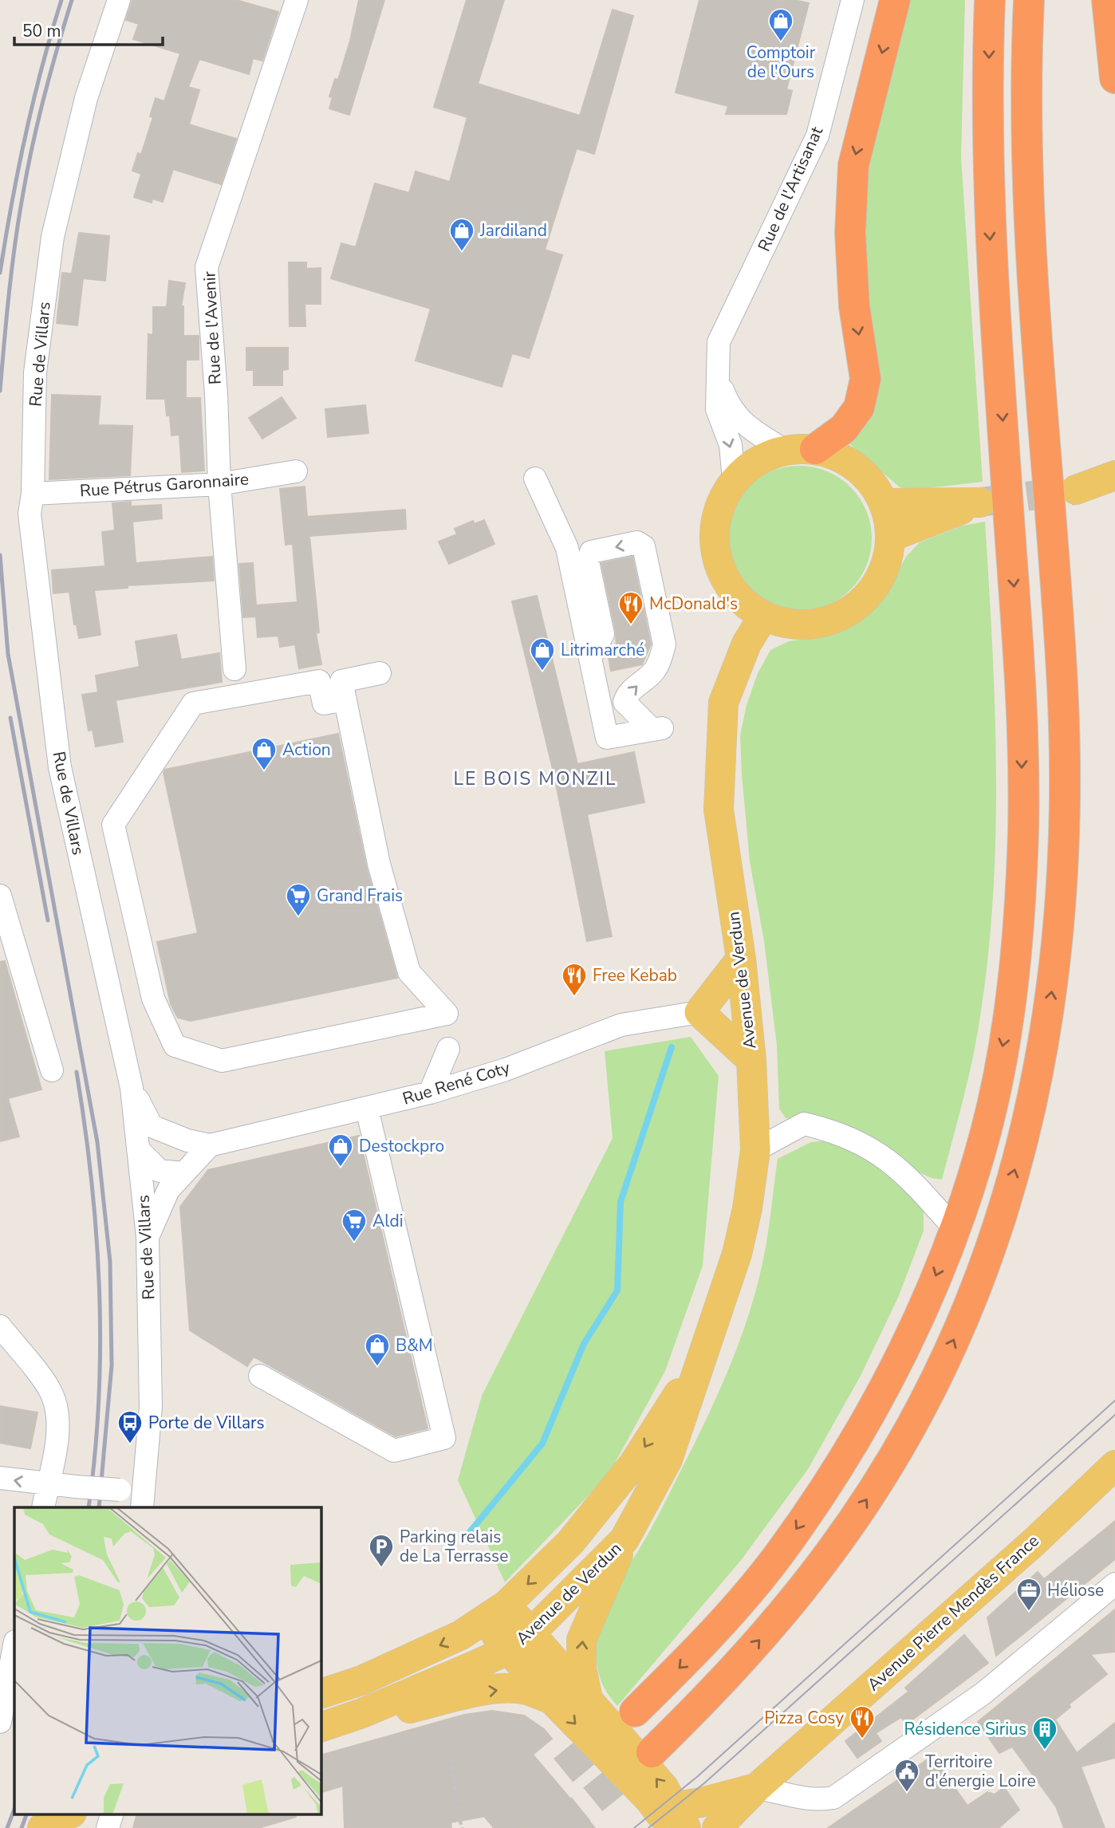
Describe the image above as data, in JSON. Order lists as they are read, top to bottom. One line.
{"streets":{"main road":["Avenue de Verdun","Avenue Pierre Mendès France"],"street":["Rue de l'Artisanat","Rue de l'Avenir","Rue de Villars","Rue Pétrus Garonnaire","Rue René Coty"]},"crossings":[["Rue de l'Artisanat","Avenue de Verdun"],["Rue de l'Avenir","Rue Pétrus Garonnaire"],["Rue de Villars","Rue Pétrus Garonnaire"],["Rue de Villars","Rue René Coty"]],"districts":["LE BOIS MONZIL"],"places":{"shop":["Comptoir de l'Ours","Jardiland","Litrimarché","Action","Destockpro","B&M"],"restaurant":["McDonald's","Free Kebab","Pizza Cosy"],"supermarket":["Grand Frais","Aldi"],"bus stop":["Porte de Villars"],"parking":["Parking relais de La Terrasse"],"office":["Héliose"],"building":["Résidence Sirius"],"public building":["Territoire d'énergie Loire"]},"scale_bar":"50 m"}
